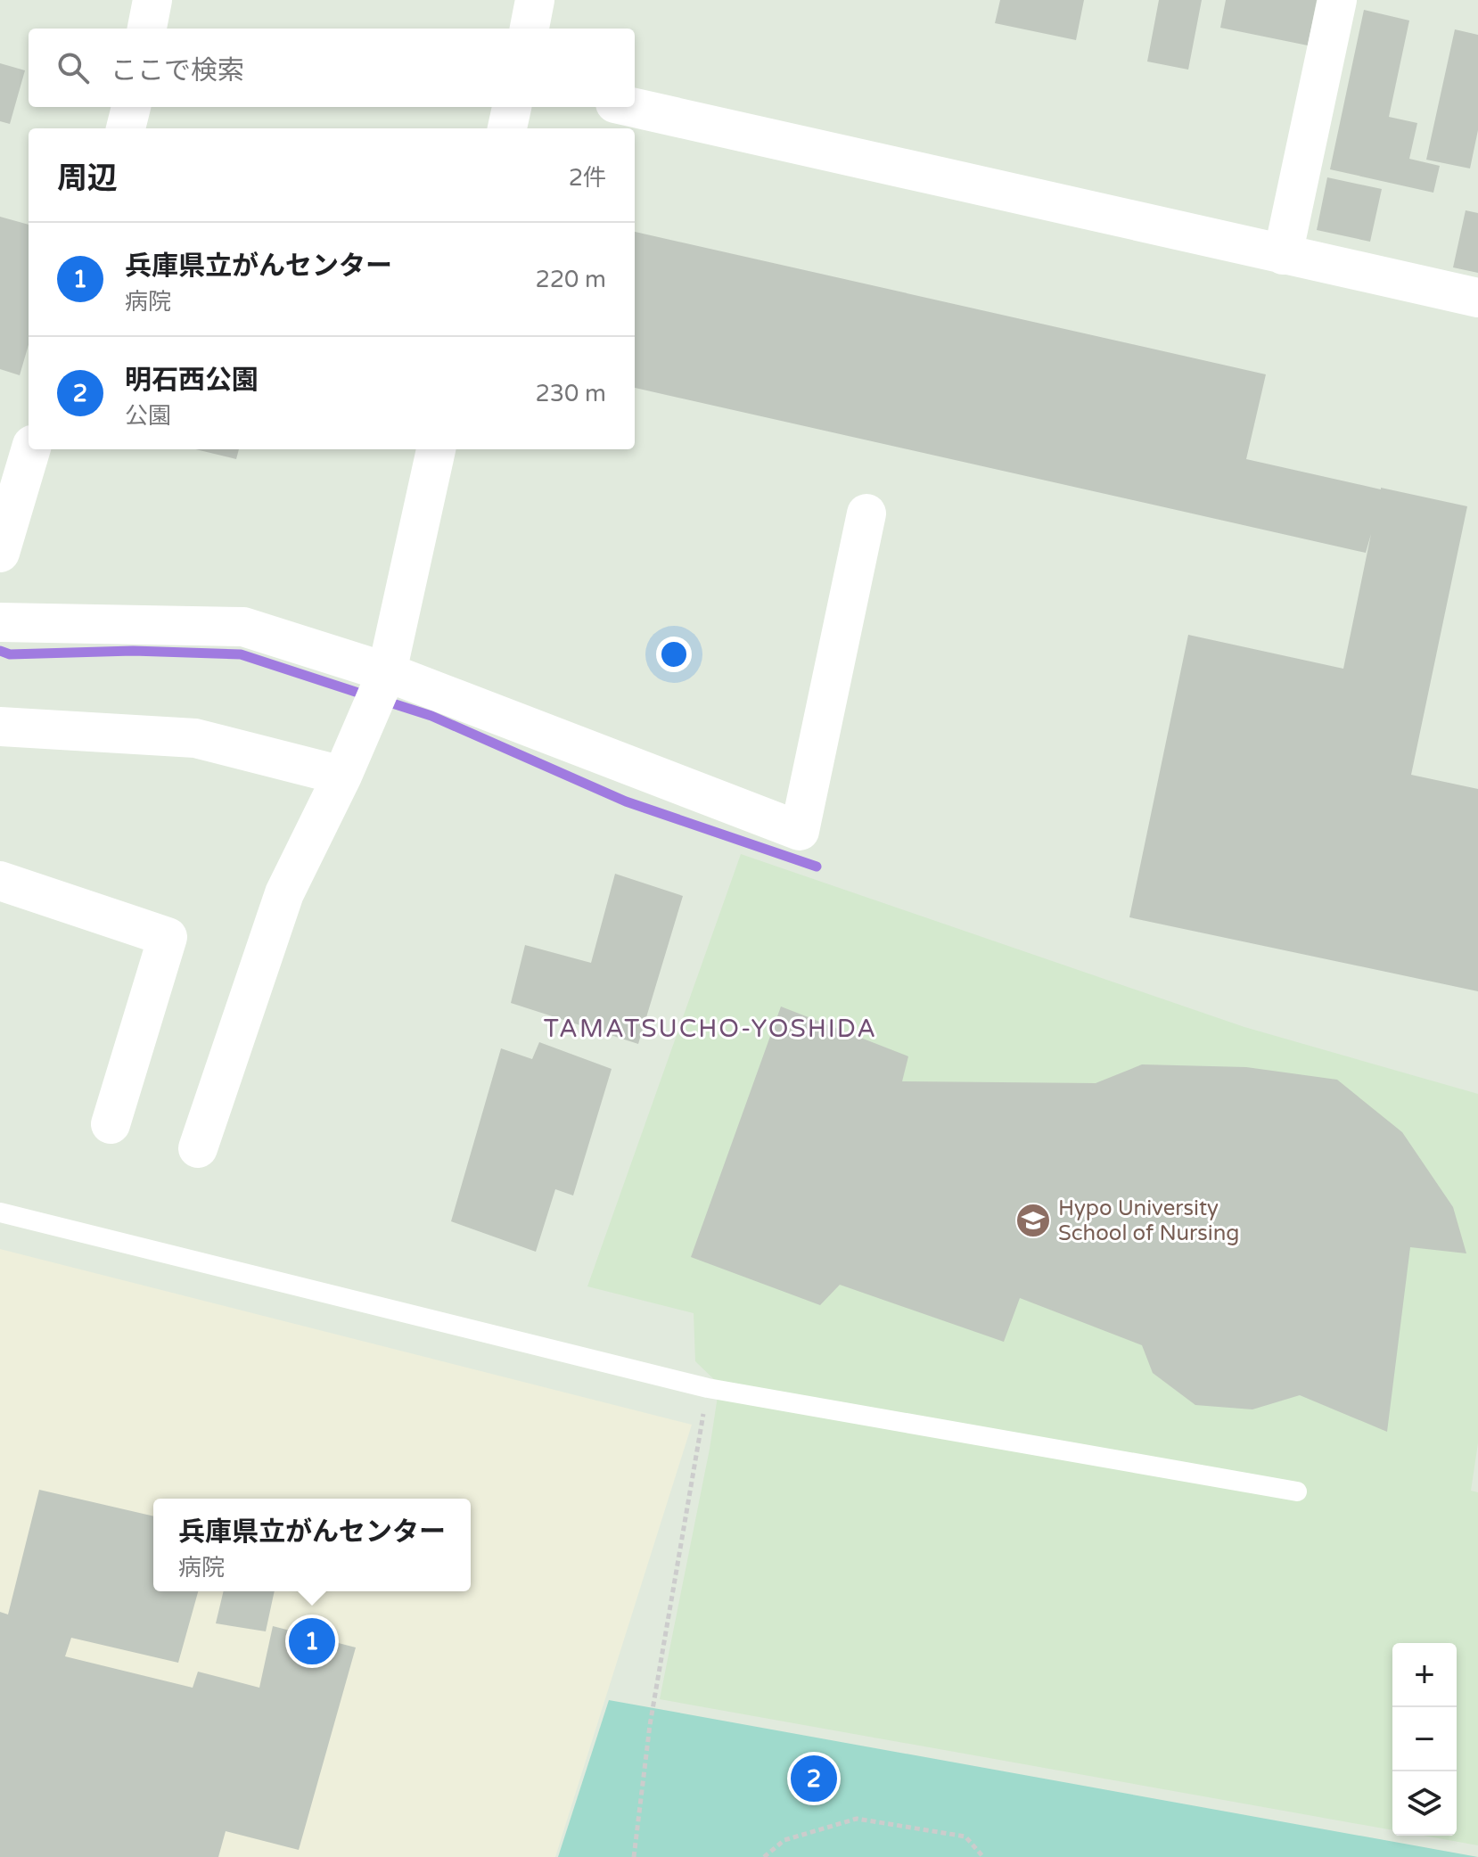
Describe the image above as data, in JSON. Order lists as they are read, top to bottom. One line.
{"districts":["TAMATSUCHO-YOSHIDA"],"places":{"school or university":["Hypo University School of Nursing"]},"page":{"search":"ここで検索","heading":["周辺","2件"],"list":[{"mark":"1","name":"兵庫県立がんセンター","note":"病院","value":"220 m"},{"mark":"2","name":"明石西公園","note":"公園","value":"230 m"}],"popup":["兵庫県立がんセンター","病院"],"pins":["1","2"],"map_buttons":["+","−"]}}
